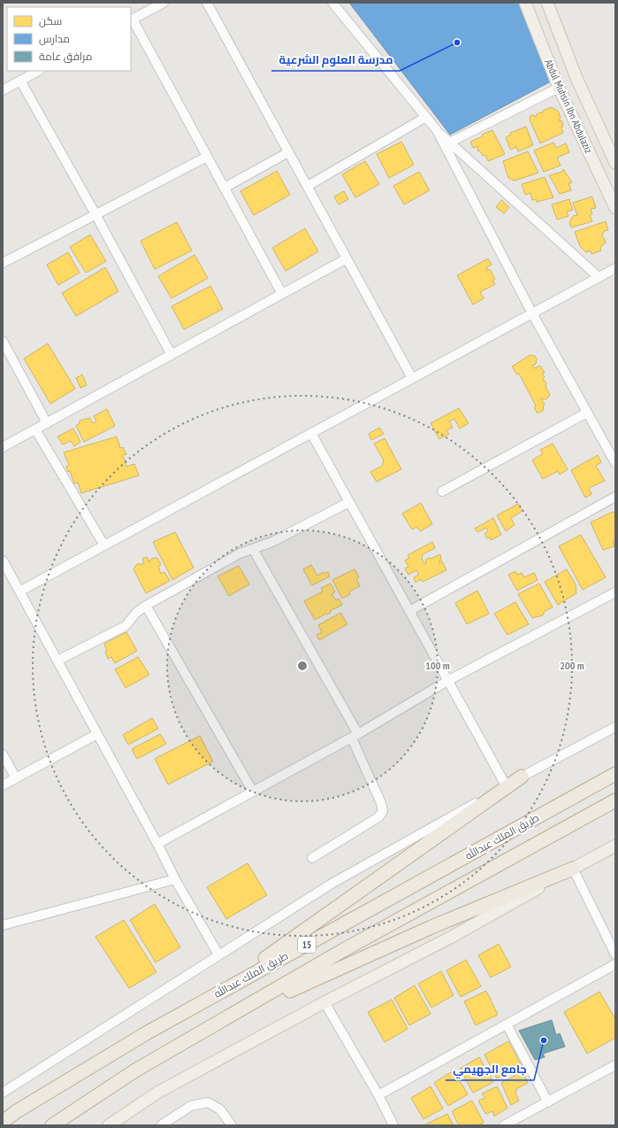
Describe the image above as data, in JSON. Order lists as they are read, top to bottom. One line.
{"streets":{"highway":["طريق الملك عبدالله","15"],"main road":["Abdul Muhsin Ibn Abdulaziz"]},"places":["مدرسة العلوم الشرعية","جامع الجهيمي"],"legend":["سكن","مدارس","مرافق عامة"],"rings":["100 m","200 m"]}
